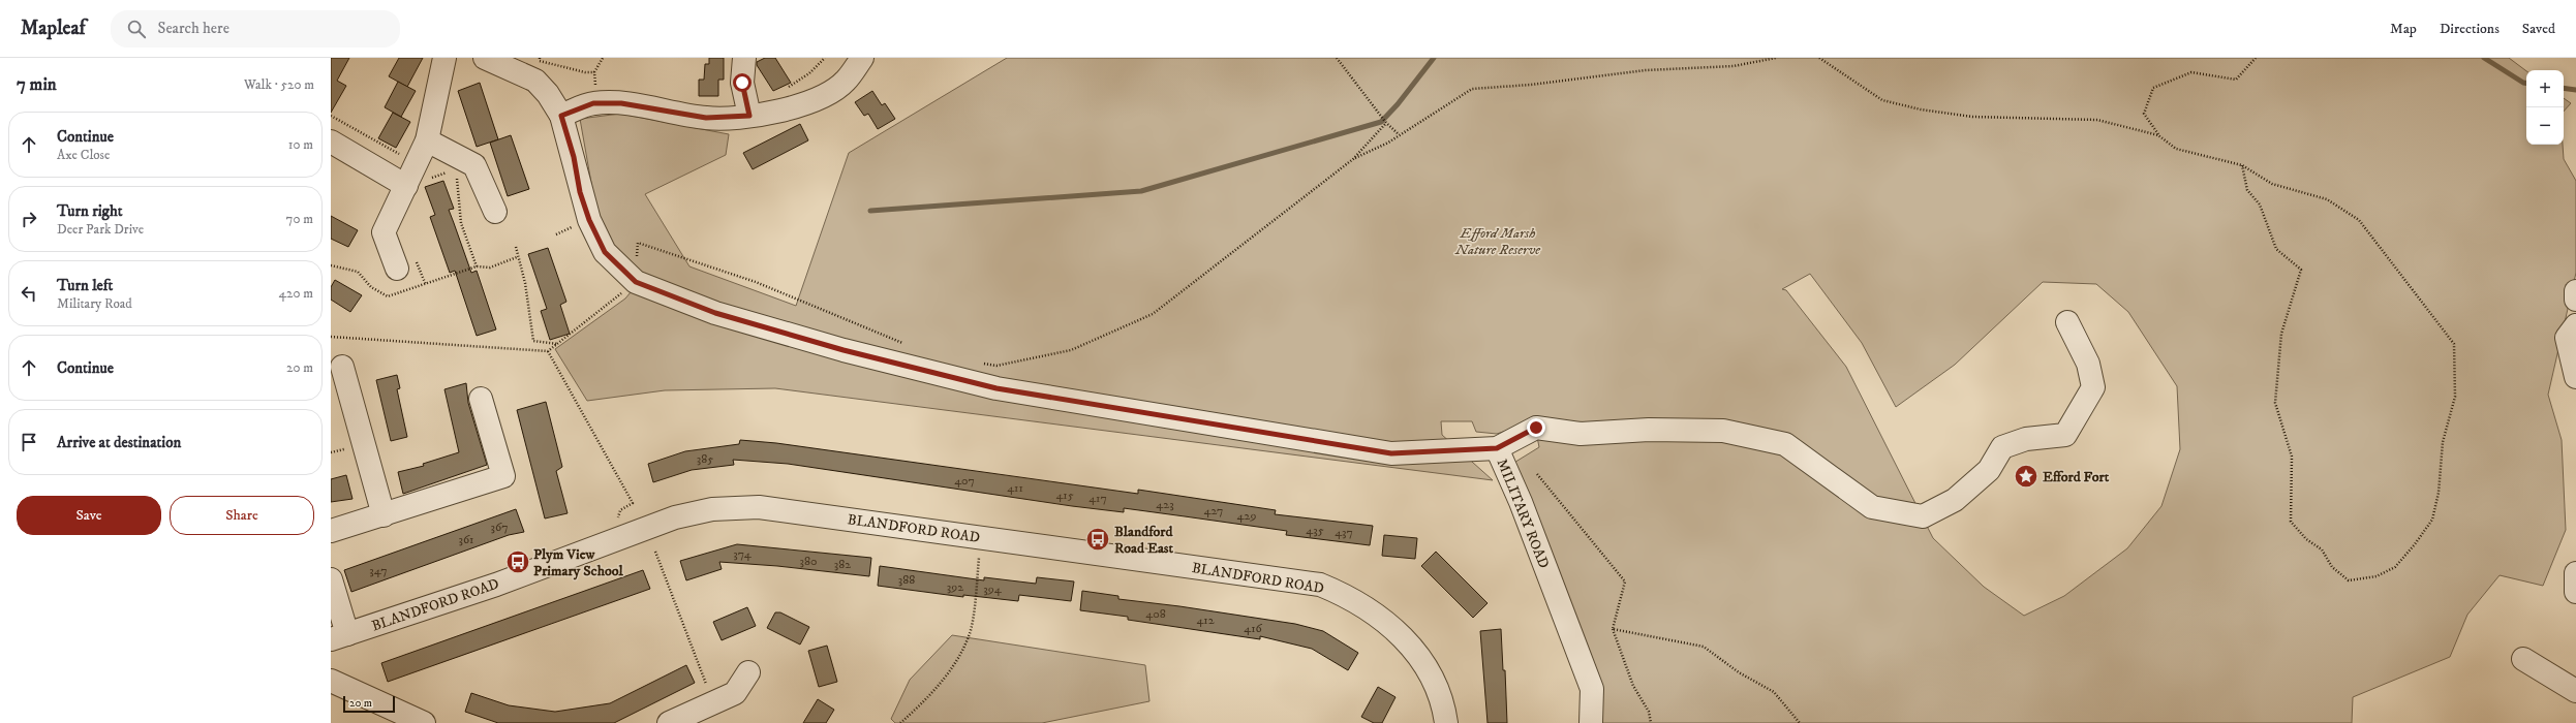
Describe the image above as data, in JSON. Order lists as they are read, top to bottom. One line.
{"streets":{"street":["MILITARY ROAD","BLANDFORD ROAD"]},"parks":["Efford Marsh Nature Reserve"],"places":{"place":["Efford Fort"],"bus stop":["Blandford Road East","Plym View Primary School"]},"house_numbers":["385","407","411","415","417","423","427","429","367","435","437","361","374","380","382","347","388","392","394","408","412","416"],"scale_bar":"20 m","page":{"header":"Mapleaf","search":"Search here","nav":["Map","Directions","Saved"],"heading":["7 min","Walk · 520 m"],"map_buttons":["+","−"],"list":[["Continue","Axe Close","10 m"],["Turn right","Deer Park Drive","70 m"],["Turn left","Military Road","420 m"],["Continue","20 m"],"Arrive at destination"],"buttons":["Save","Share"],"scale":"20 m"}}
